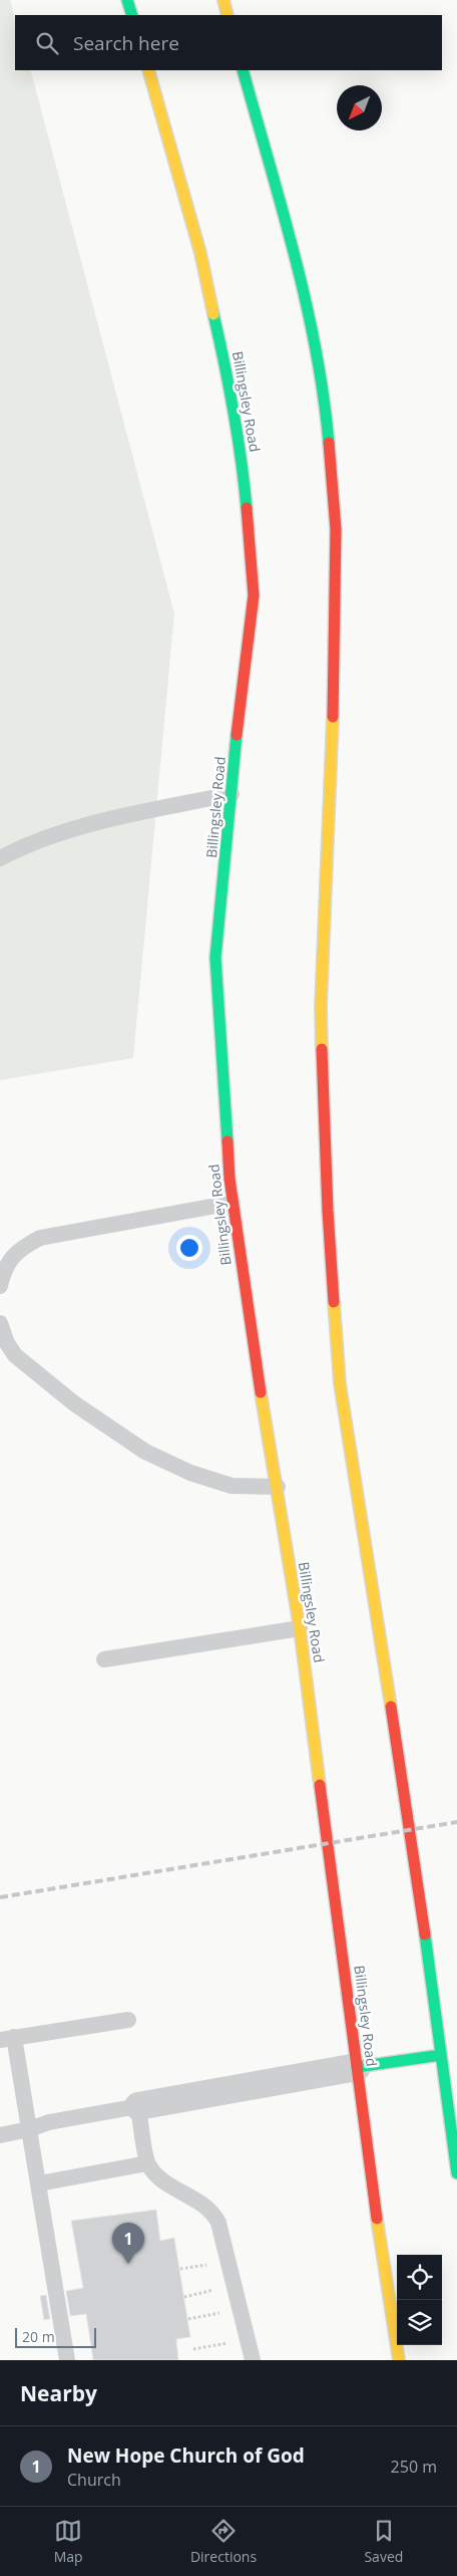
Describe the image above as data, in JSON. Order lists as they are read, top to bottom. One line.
{"streets":{"main road":["Billingsley Road"]},"scale_bar":"20 m","north":"bottom left","page":{"search":"Search here","pins":"1","scale":"20 m","heading":"Nearby","list":[{"mark":"1","name":"New Hope Church of God","note":"Church","value":"250 m"}],"nav":["Map","Directions","Saved"]}}
